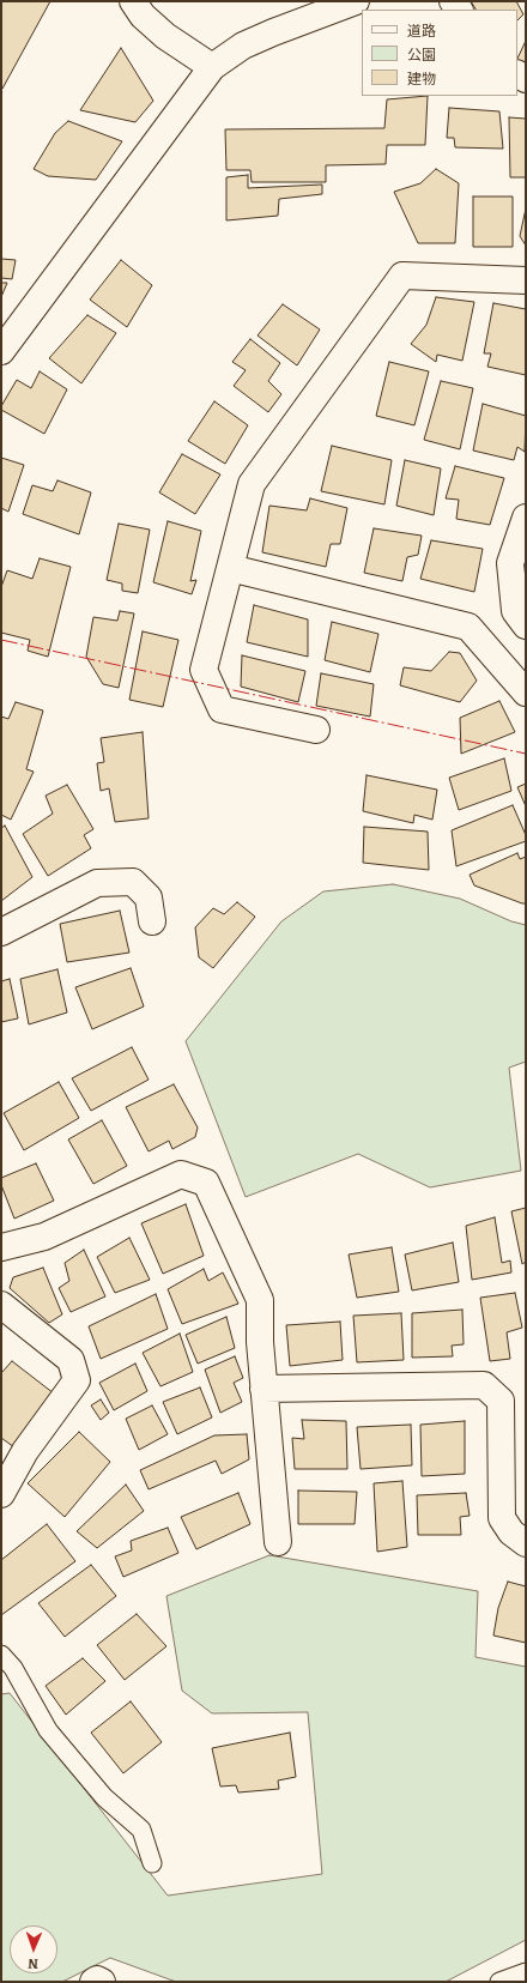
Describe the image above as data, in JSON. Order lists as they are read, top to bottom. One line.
{"legend":["道路","公園","建物"],"north":"bottom"}
